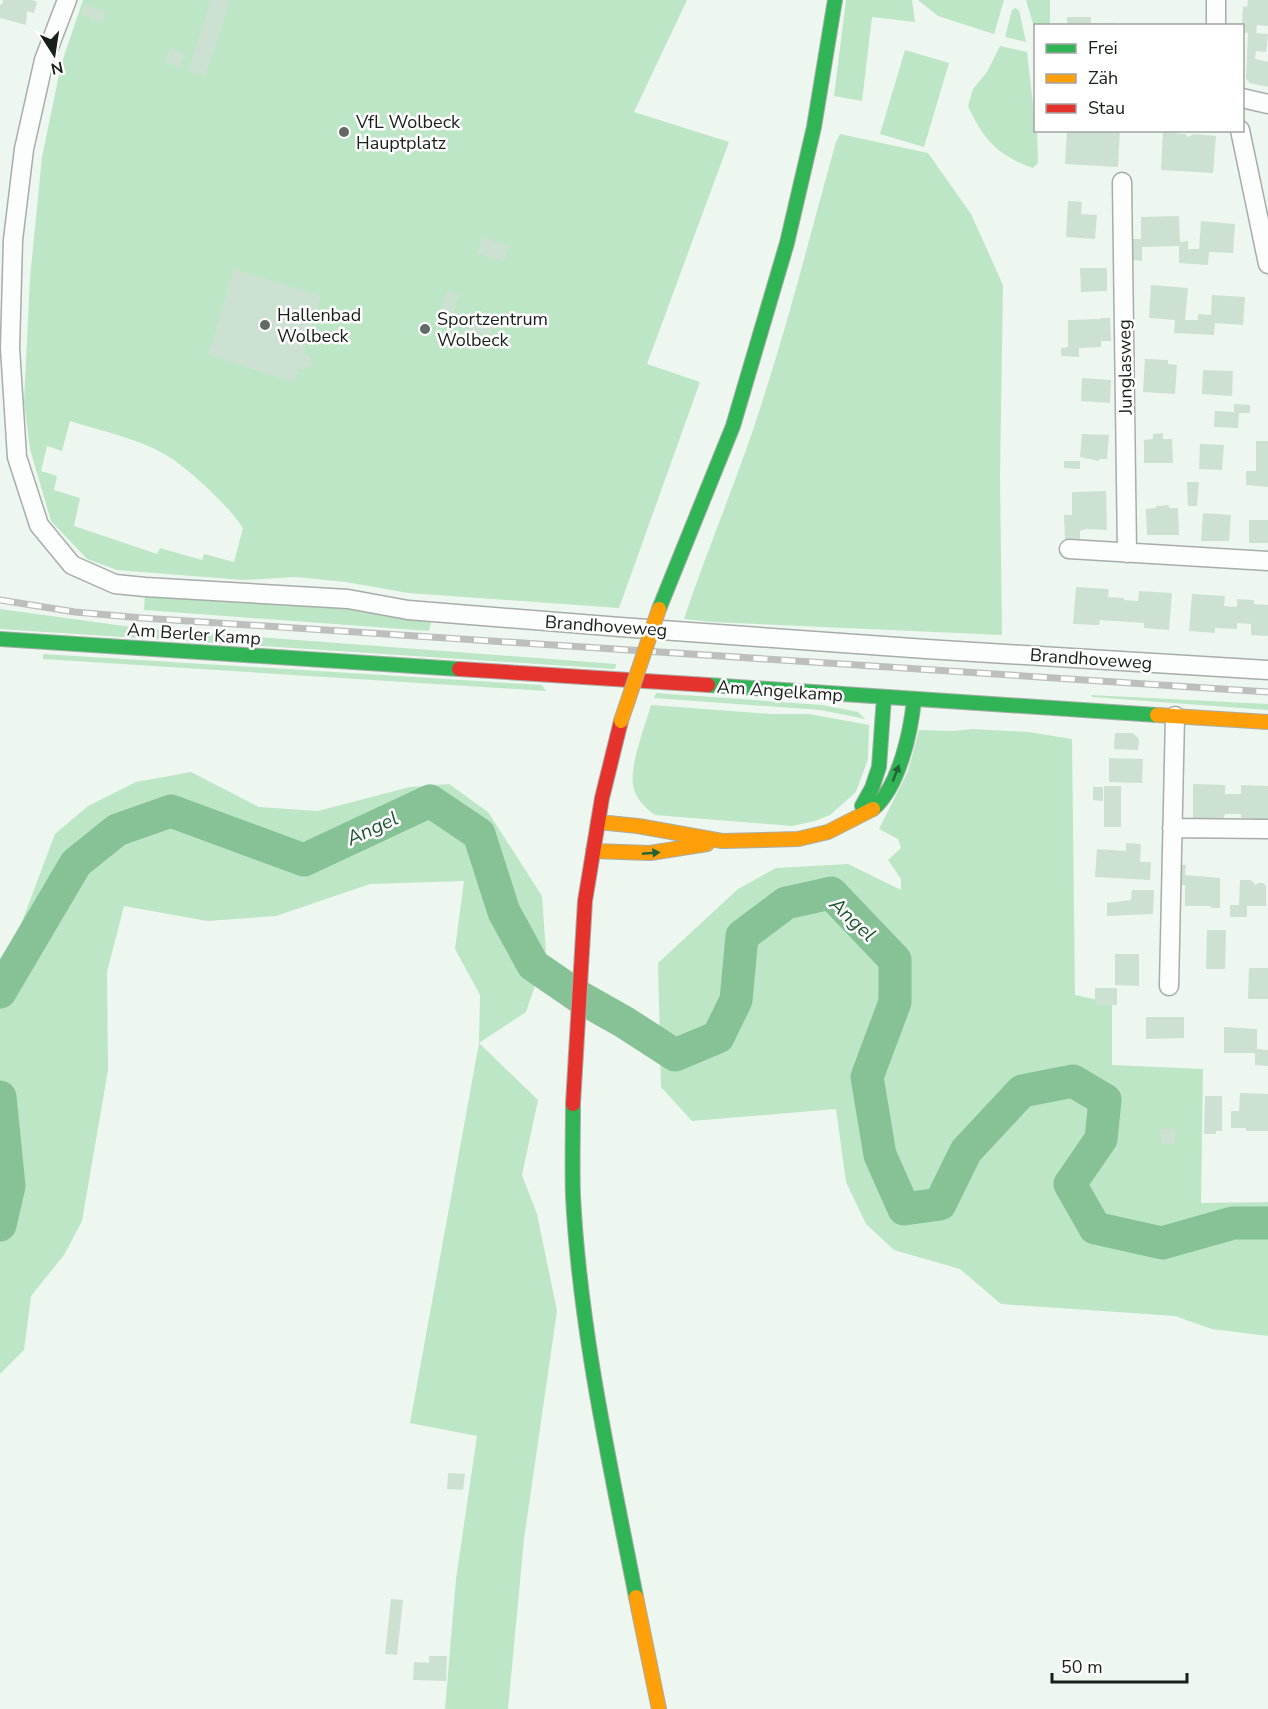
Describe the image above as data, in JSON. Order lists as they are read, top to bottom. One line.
{"streets":{"main road":["Am Berler Kamp","Am Angelkamp"],"street":["Junglasweg","Brandhoveweg"]},"crossings":[["Am Berler Kamp","Am Angelkamp"]],"water":["Angel"],"places":["VfL Wolbeck Hauptplatz","Hallenbad Wolbeck","Sportzentrum Wolbeck"],"legend":["Frei","Zäh","Stau"],"scale_bar":"50 m","north":"bottom"}
